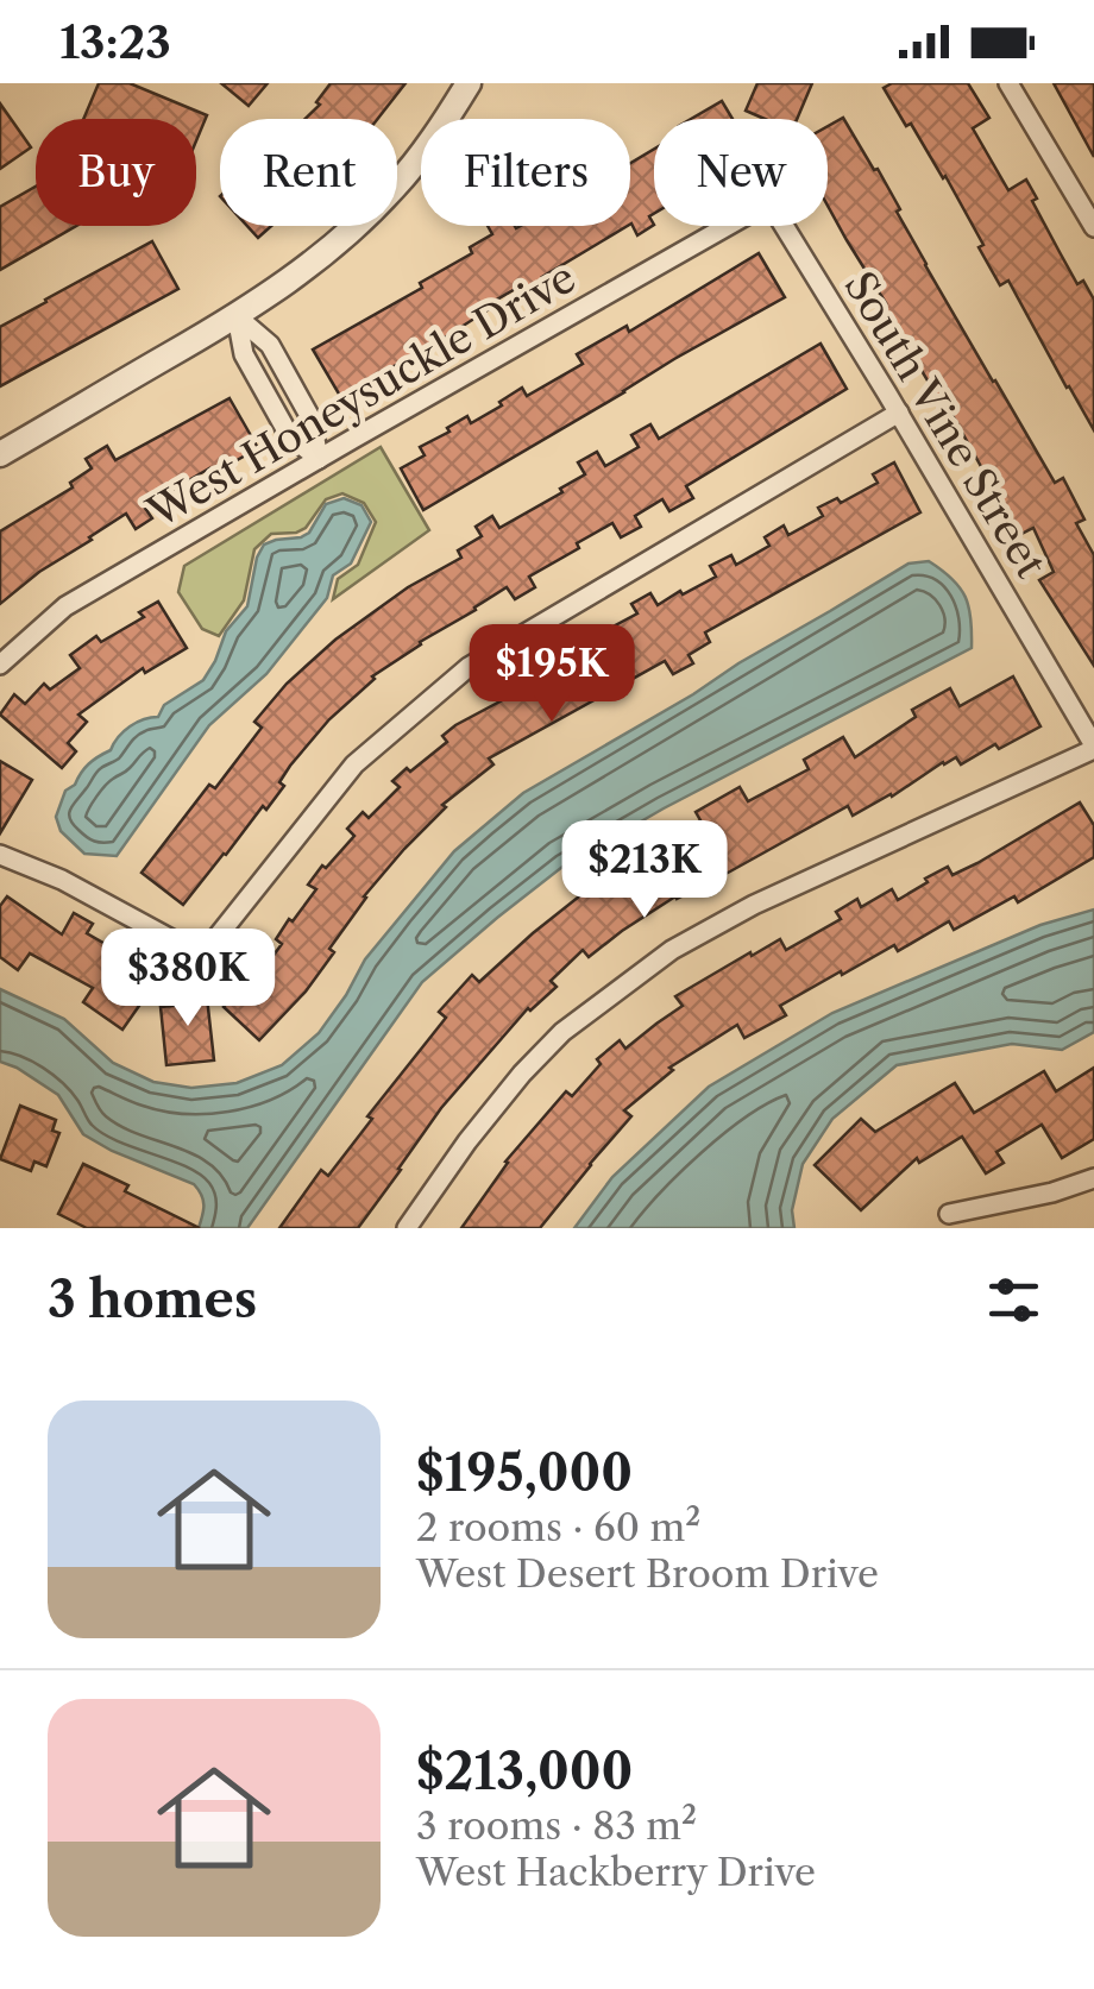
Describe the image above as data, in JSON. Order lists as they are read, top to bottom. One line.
{"streets":{"street":["West Honeysuckle Drive","South Vine Street"]},"page":{"status":"13:23","chip":["Buy","Rent","Filters","New"],"price":["$195K","$213K","$380K"],"heading":"3 homes","list":[{"name":"$195,000","note":"2 rooms · 60 m² · West Desert Broom Drive"},{"name":"$213,000","note":"3 rooms · 83 m² · West Hackberry Drive"}]}}
